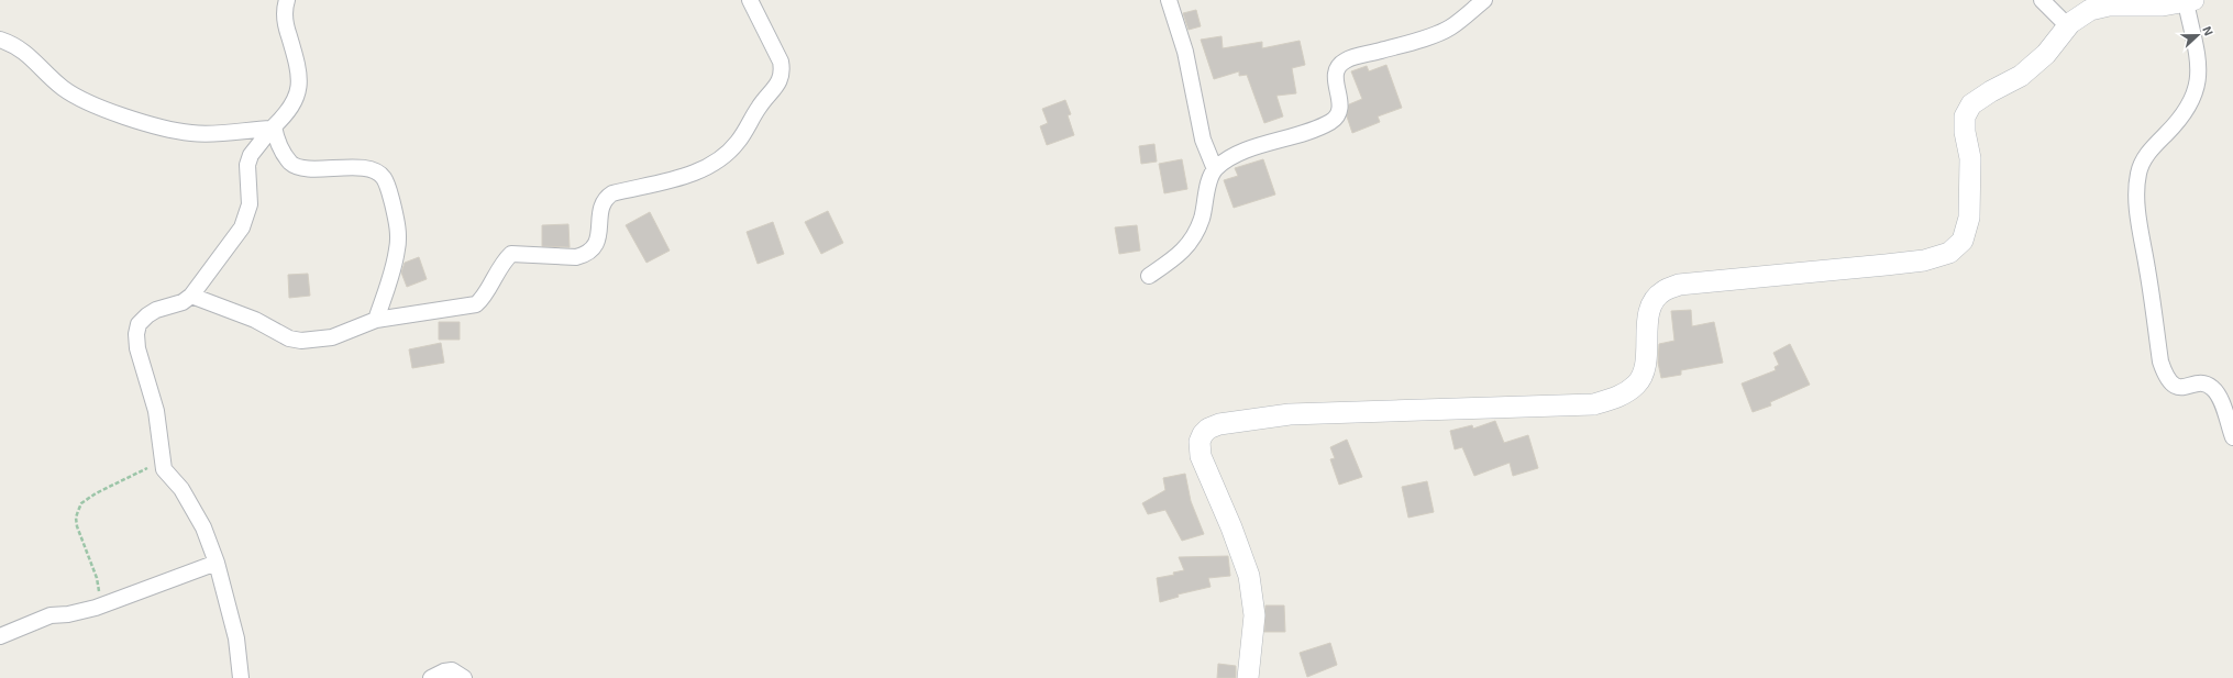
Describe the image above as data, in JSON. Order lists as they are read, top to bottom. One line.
{"north":"right"}
